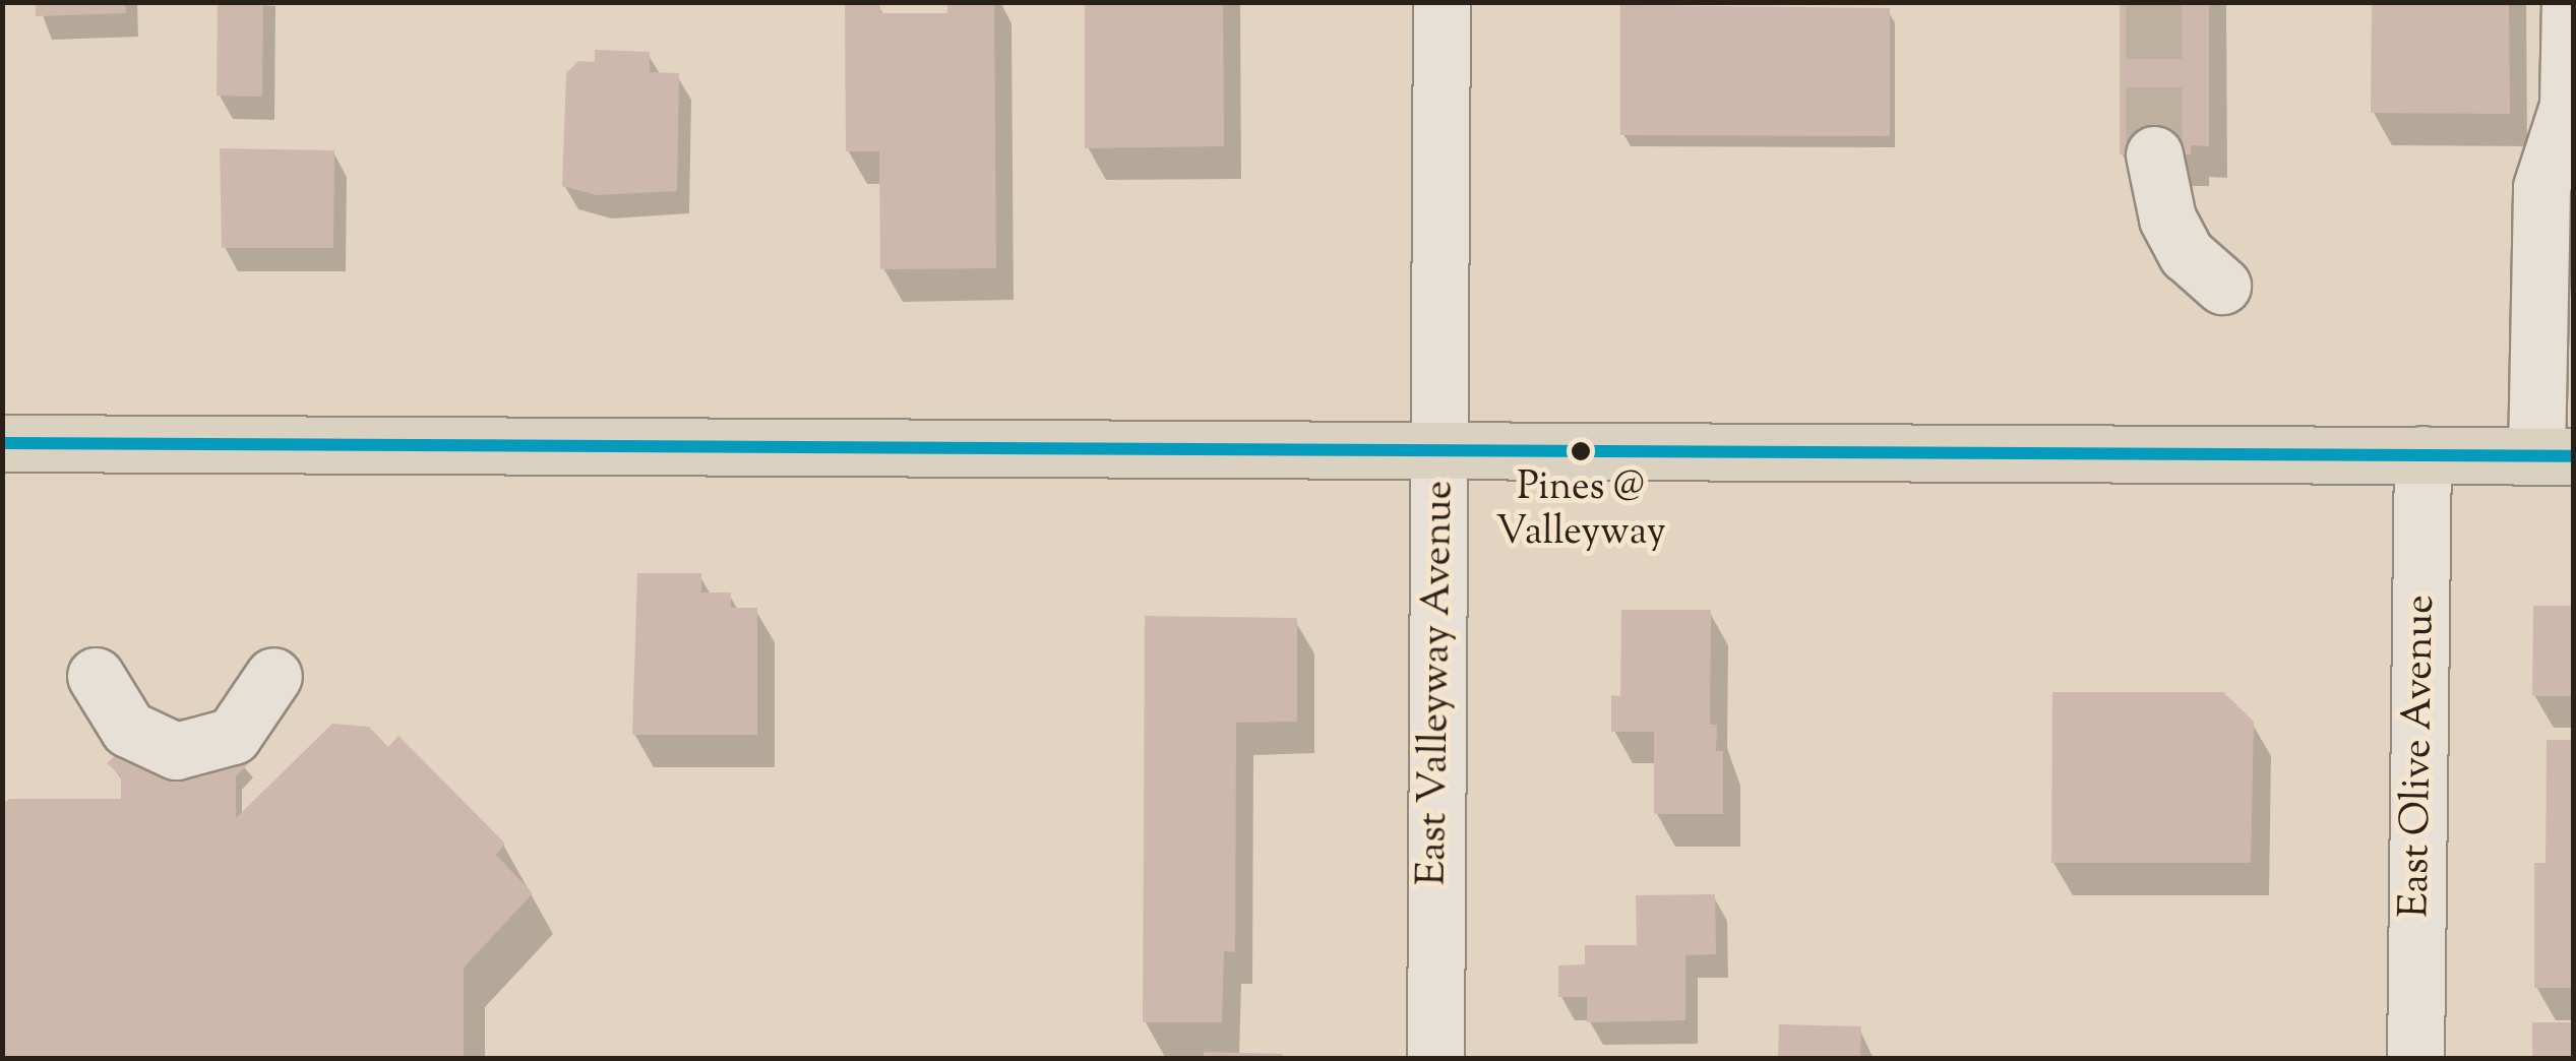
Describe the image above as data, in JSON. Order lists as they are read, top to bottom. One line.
{"streets":{"street":["East Valleyway Avenue","East Olive Avenue"]},"places":["Pines @ Valleyway"]}
